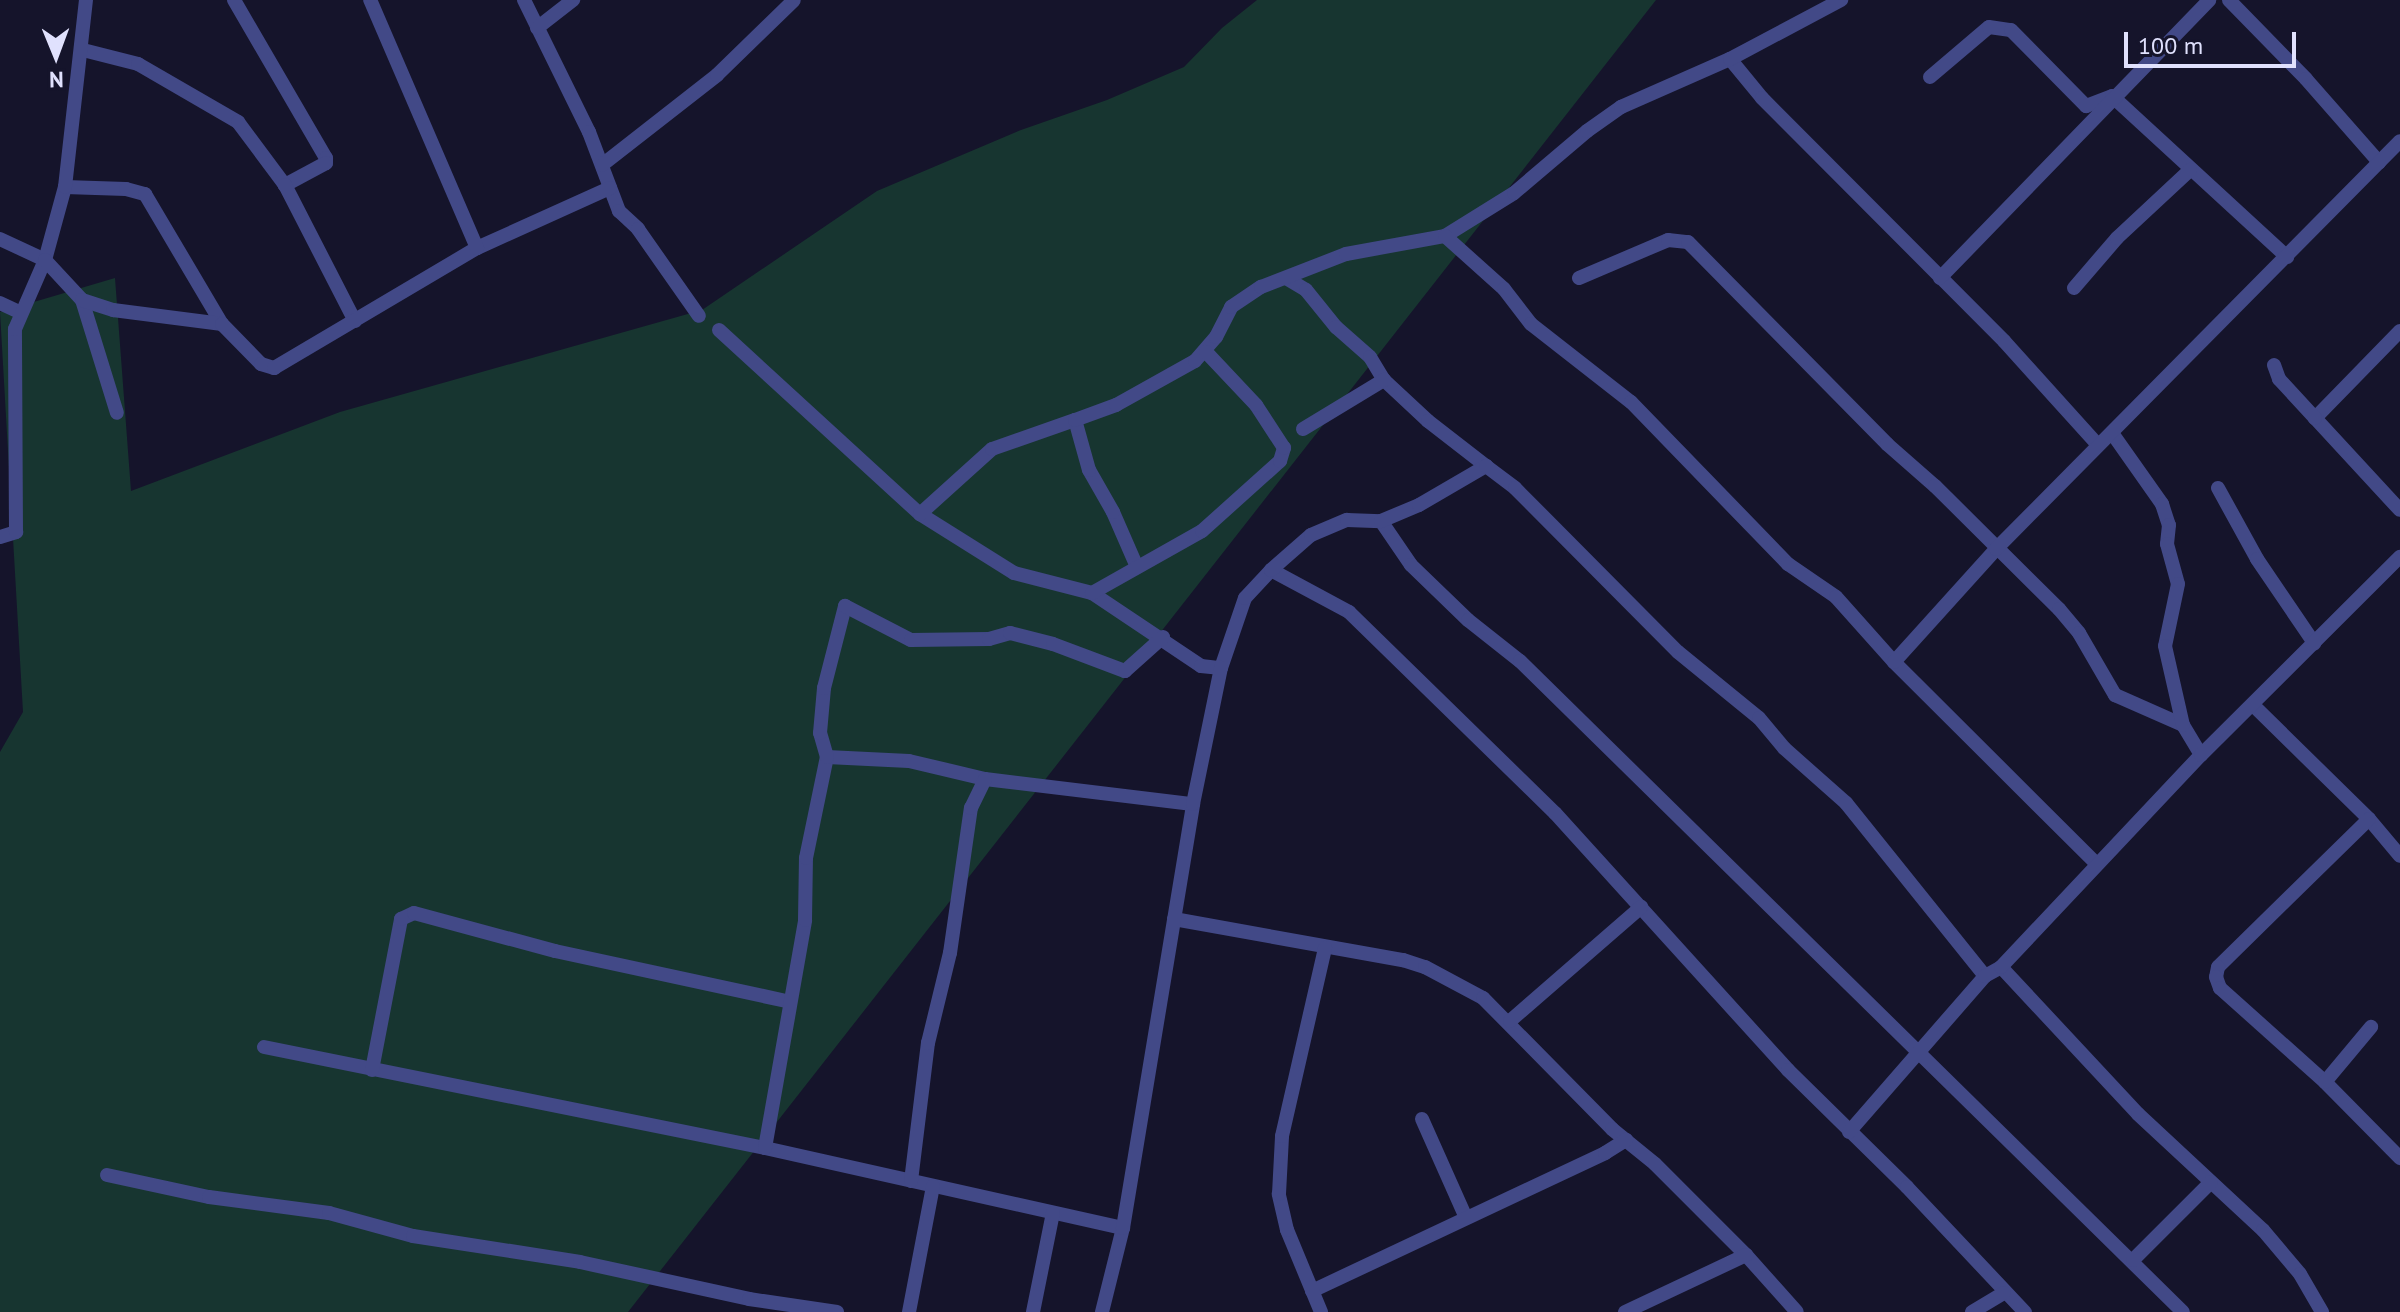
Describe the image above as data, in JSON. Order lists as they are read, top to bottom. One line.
{"scale_bar":"100 m","north":"bottom"}
